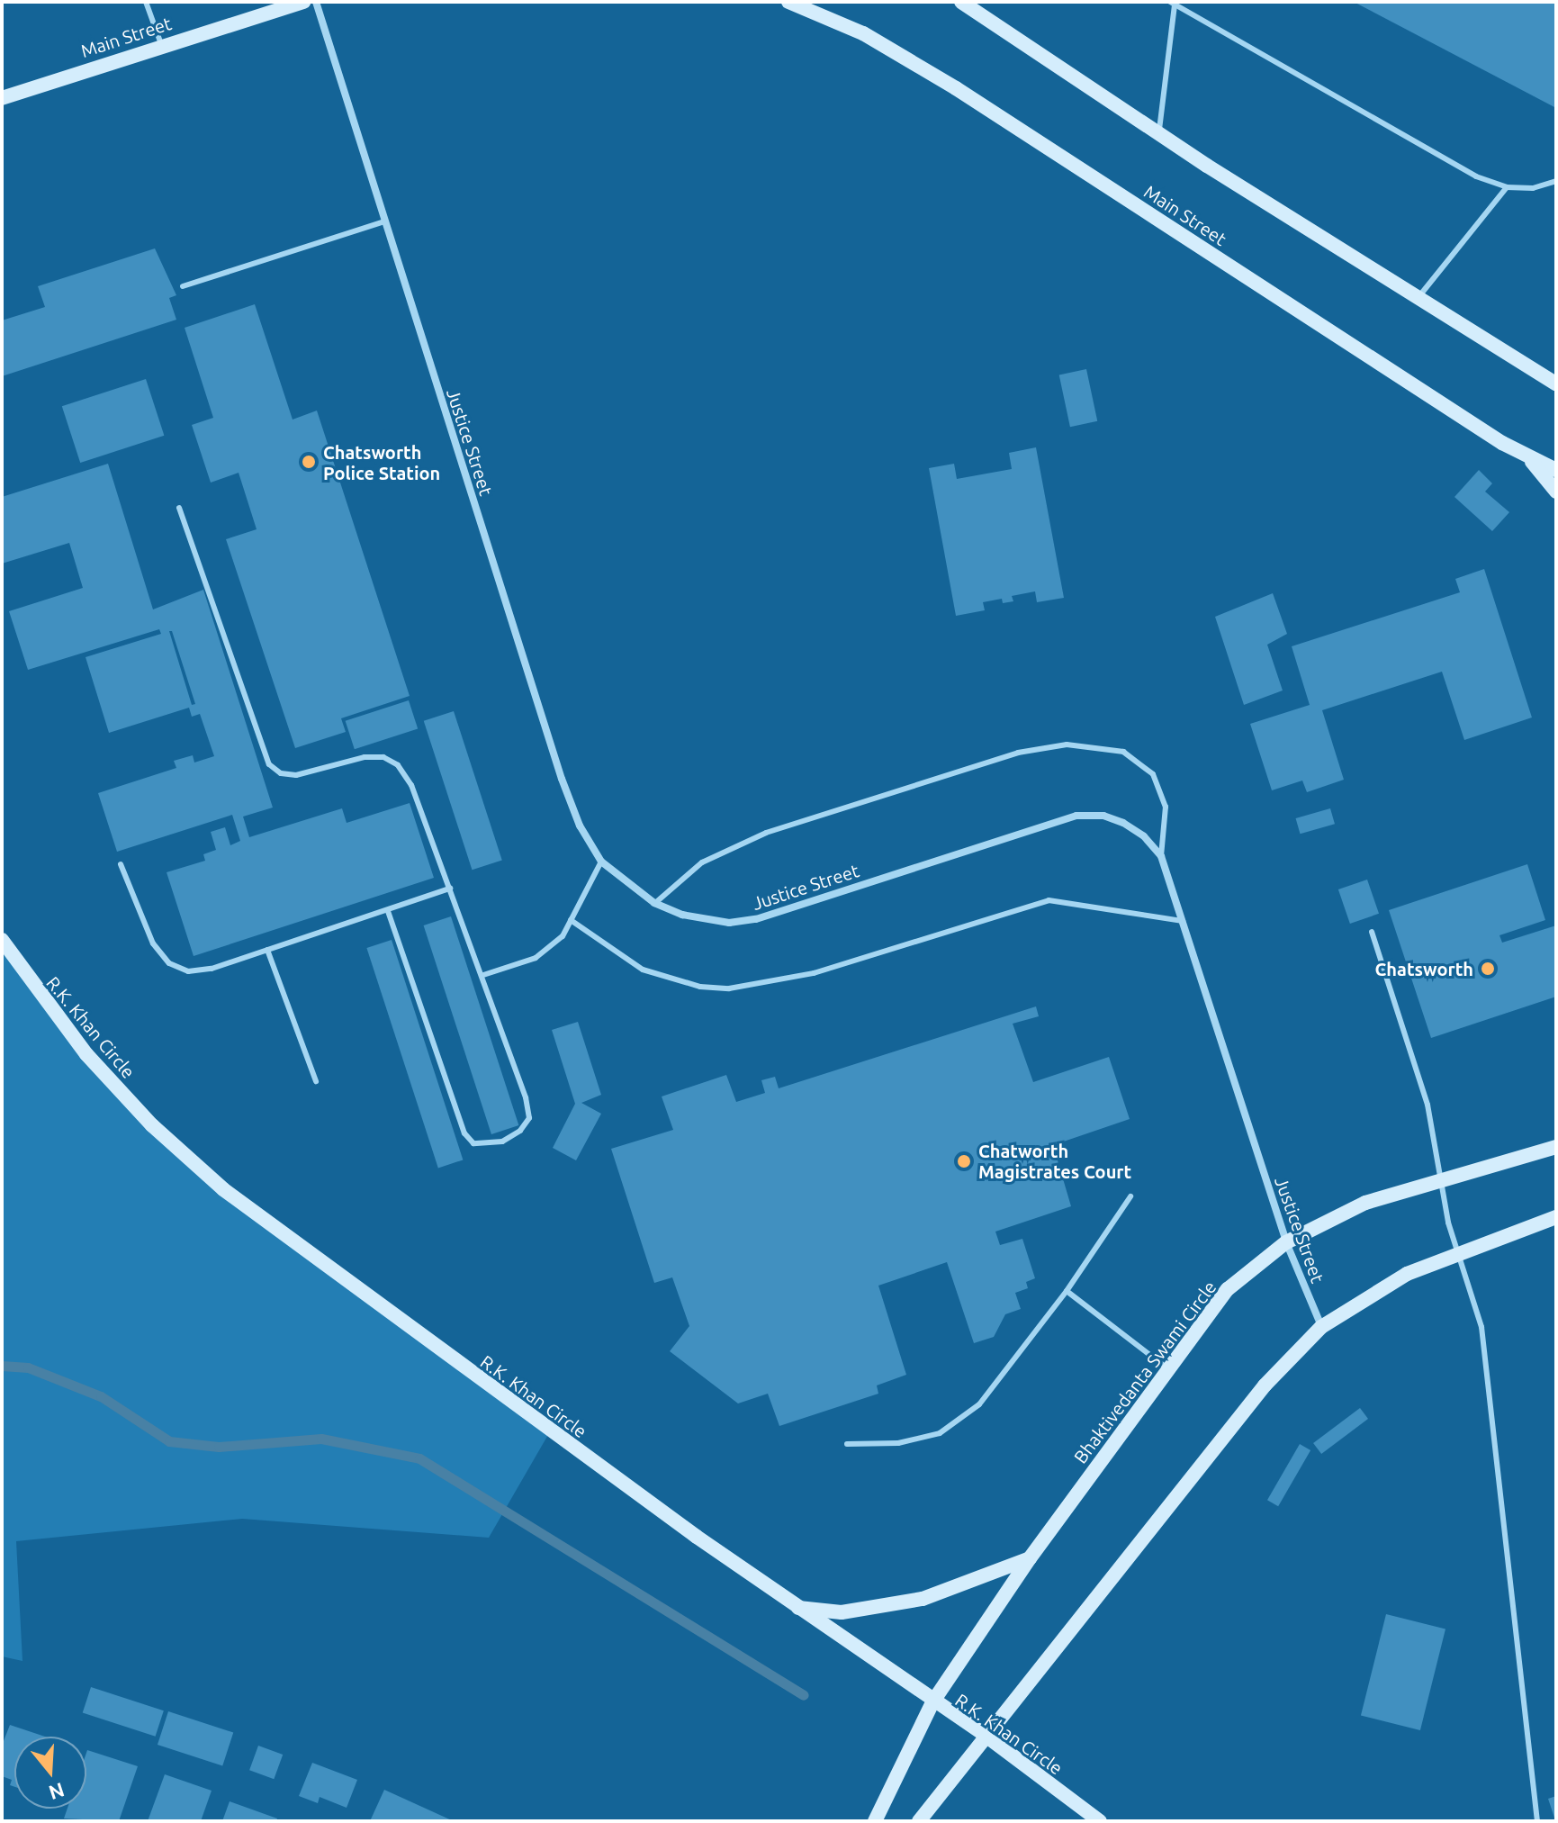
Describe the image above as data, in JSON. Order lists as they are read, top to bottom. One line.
{"streets":{"street":["Main Street","Justice Street","R.K. Khan Circle","Bhaktivedanta Swami Circle"]},"crossings":[["Justice Street","Bhaktivedanta Swami Circle"],["R.K. Khan Circle","Bhaktivedanta Swami Circle"]],"places":["Chatsworth Police Station","Chatsworth","Chatworth Magistrates Court"],"north":"bottom"}
